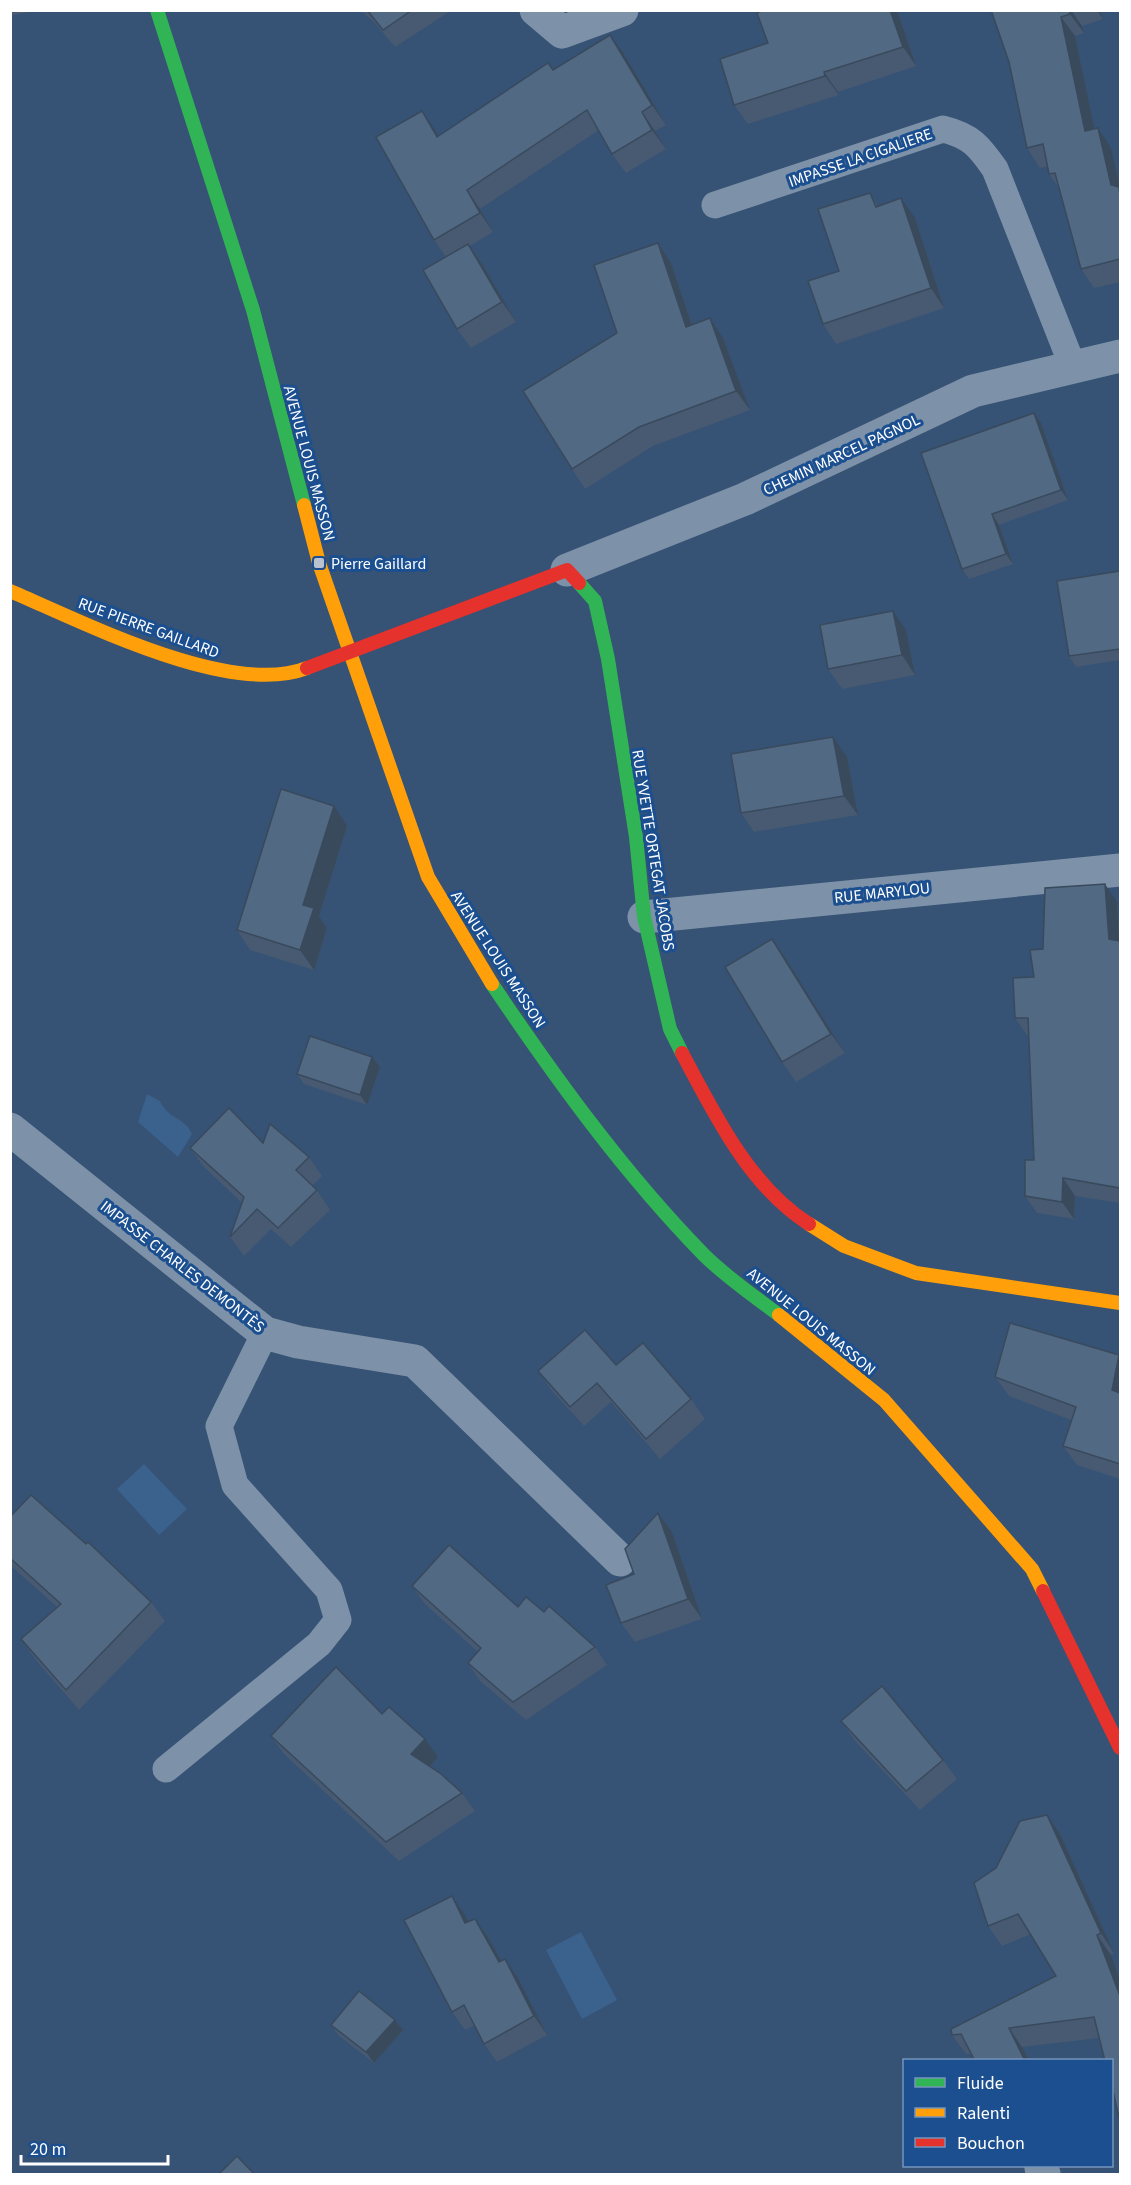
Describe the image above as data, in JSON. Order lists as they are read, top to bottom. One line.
{"streets":{"street":["CHEMIN MARCEL PAGNOL","AVENUE LOUIS MASSON","RUE PIERRE GAILLARD","RUE YVETTE ORTEGAT JACOBS","RUE MARYLOU","IMPASSE CHARLES DEMONTÈS"],"lane":["IMPASSE LA CIGALIERE"]},"crossings":[["IMPASSE LA CIGALIERE","CHEMIN MARCEL PAGNOL"],["CHEMIN MARCEL PAGNOL","RUE YVETTE ORTEGAT JACOBS"],["AVENUE LOUIS MASSON","RUE PIERRE GAILLARD"],["RUE YVETTE ORTEGAT JACOBS","RUE MARYLOU"]],"places":{"transit":["Pierre Gaillard"]},"legend":["Fluide","Ralenti","Bouchon"],"scale_bar":"20 m"}
